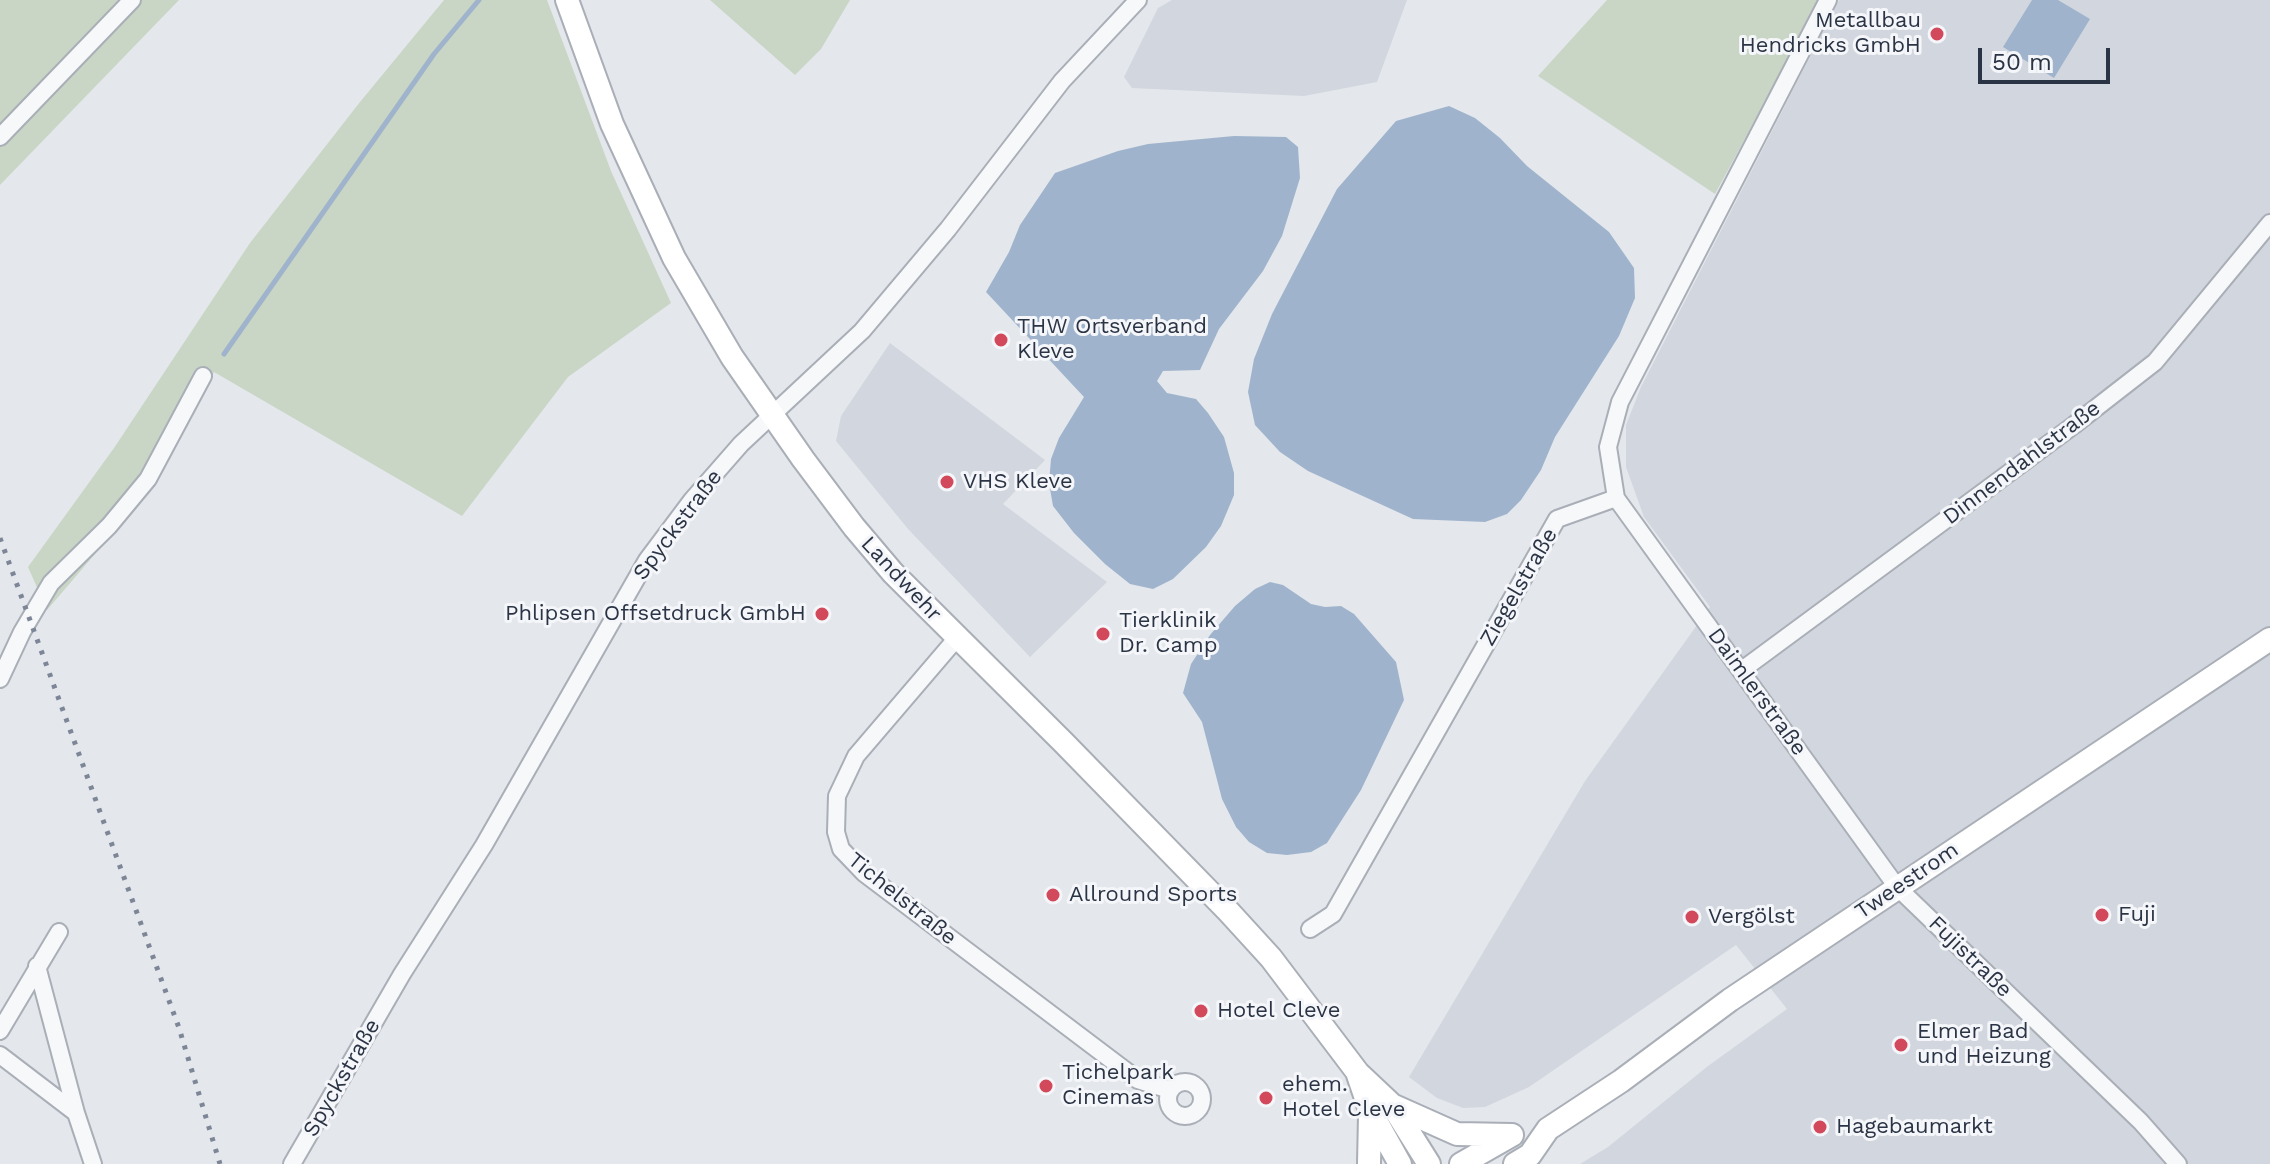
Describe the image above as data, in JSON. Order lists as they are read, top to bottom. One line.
{"streets":{"main road":["Landwehr","Tweestrom"],"street":["Dinnendahlstraße","Spyckstraße","Ziegelstraße","Daimlerstraße","Tichelstraße","Fujistraße"]},"crossings":[["Dinnendahlstraße","Daimlerstraße"],["Spyckstraße","Landwehr"],["Landwehr","Tichelstraße"],["Ziegelstraße","Daimlerstraße"],["Daimlerstraße","Tweestrom"],["Daimlerstraße","Fujistraße"],["Tweestrom","Fujistraße"]],"places":["Metallbau Hendricks GmbH","THW Ortsverband Kleve","VHS Kleve","Phlipsen Offsetdruck GmbH","Tierklinik Dr. Camp","Allround Sports","Fuji","Vergölst","Hotel Cleve","Elmer Bad und Heizung","Tichelpark Cinemas","ehem. Hotel Cleve","Hagebaumarkt"],"scale_bar":"50 m"}
